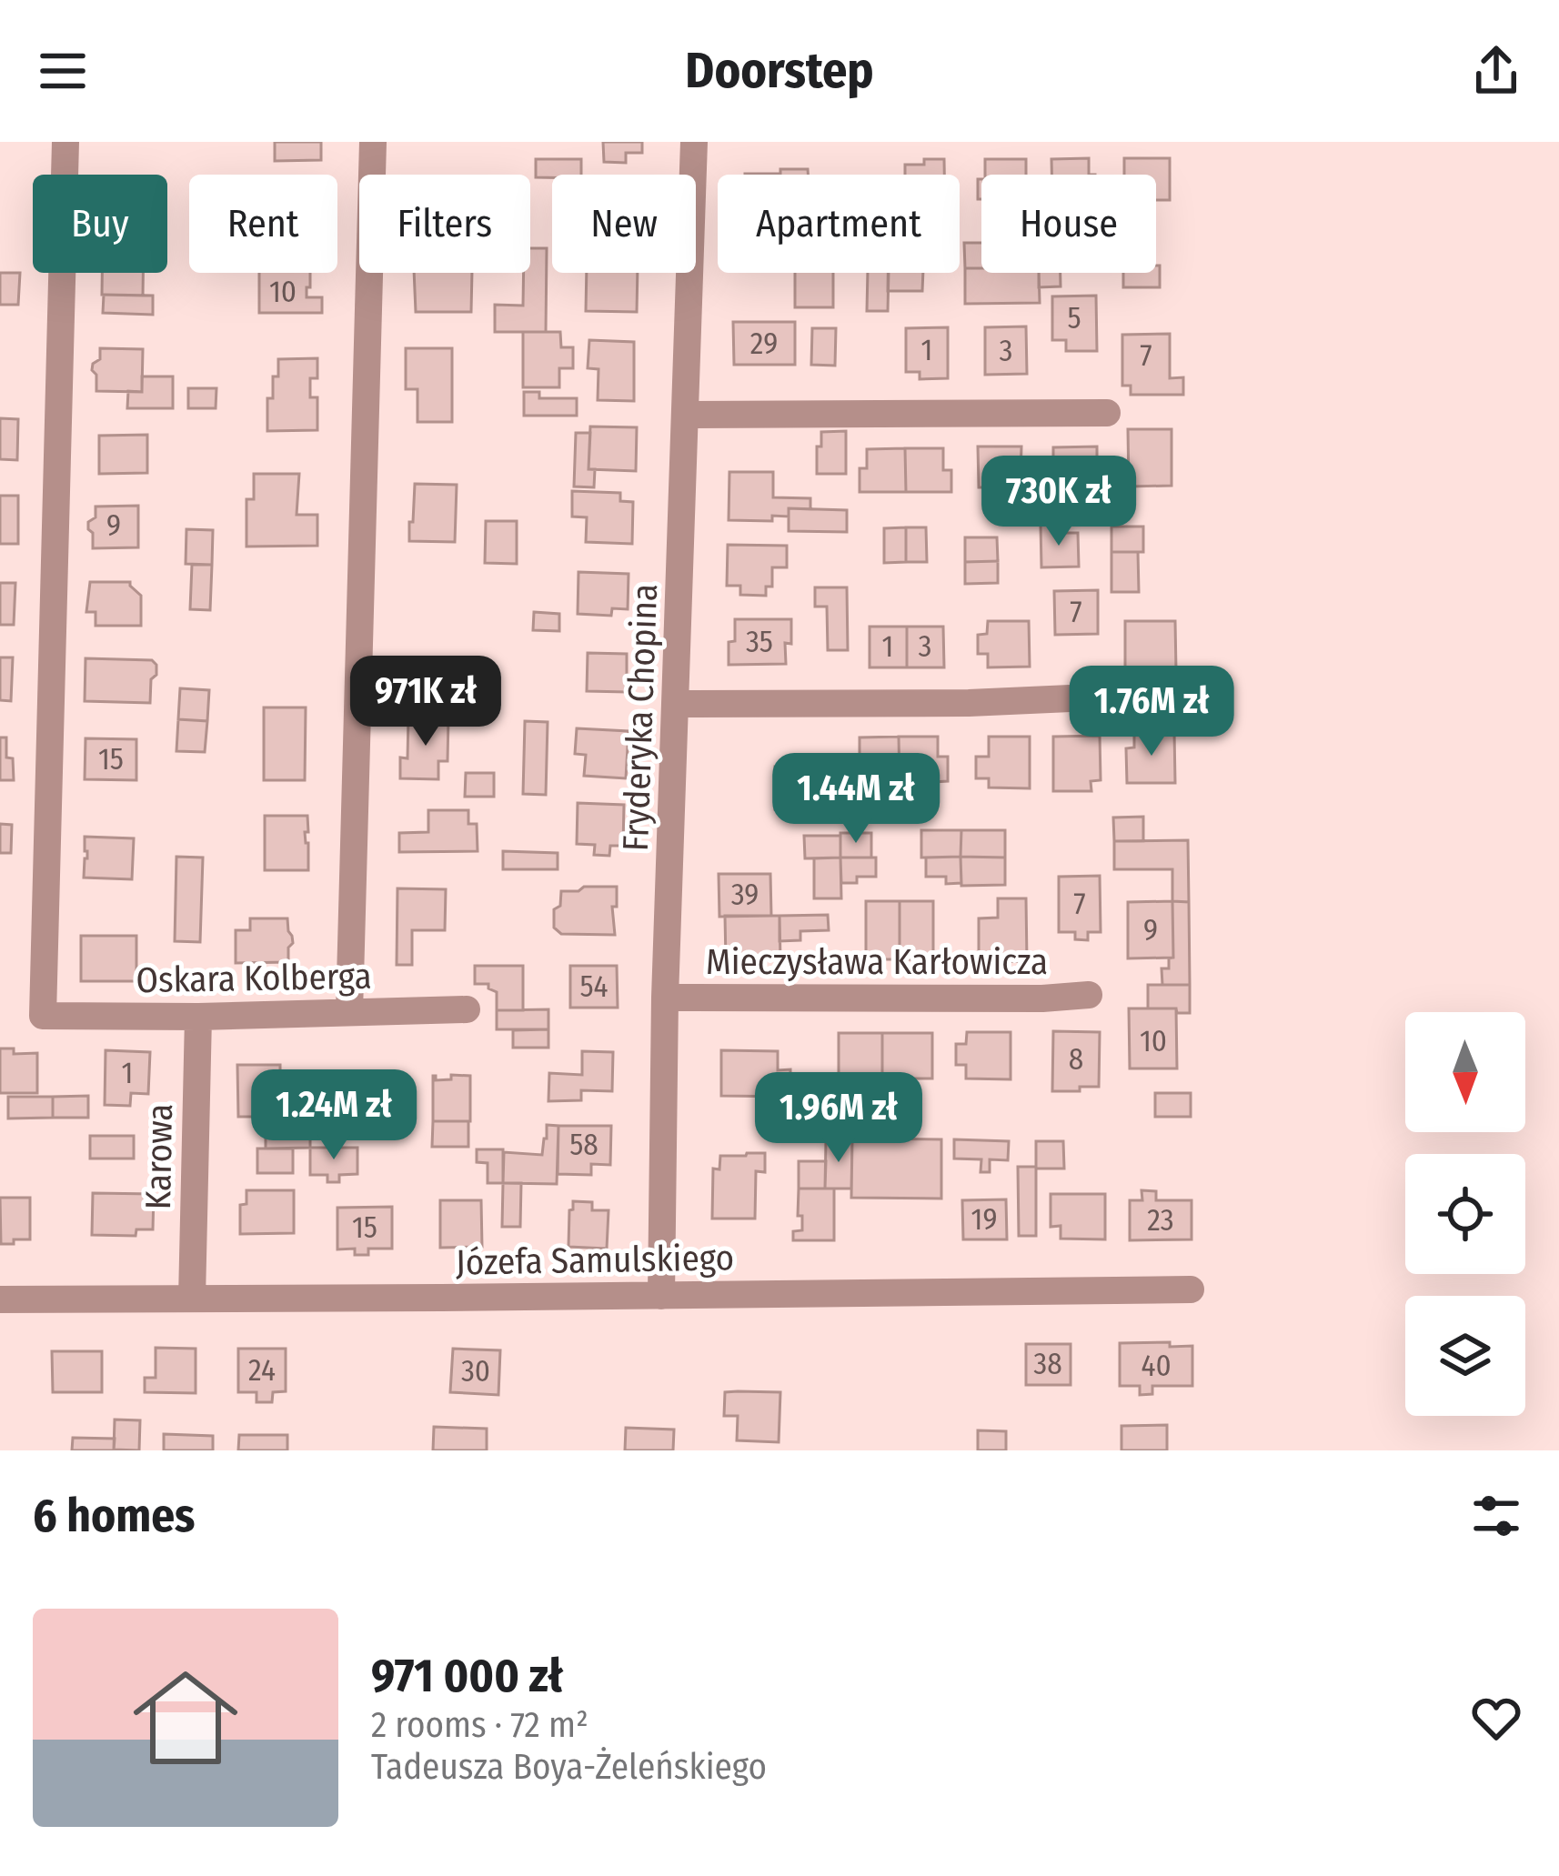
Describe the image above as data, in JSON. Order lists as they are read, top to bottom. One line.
{"streets":{"street":["Fryderyka Chopina","Mieczysława Karłowicza","Oskara Kolberga","Karowa","Józefa Samulskiego"]},"crossings":[["Fryderyka Chopina","Mieczysława Karłowicza"],["Fryderyka Chopina","Józefa Samulskiego"],["Oskara Kolberga","Karowa"],["Karowa","Józefa Samulskiego"]],"house_numbers":["10","5","29","1","3","7","9","7","35","1","3","15","39","7","9","54","10","8","1","58","19","23","15","38","40","24","30"],"north":"bottom","page":{"header":"Doorstep","chip":["Buy","Rent","Filters","New","Apartment","House"],"price":["730K zł","971K zł","1.76M zł","1.44M zł","1.24M zł","1.96M zł"],"heading":"6 homes","list":[{"name":"971 000 zł","note":"2 rooms · 72 m² · Tadeusza Boya-Żeleńskiego"}]}}
